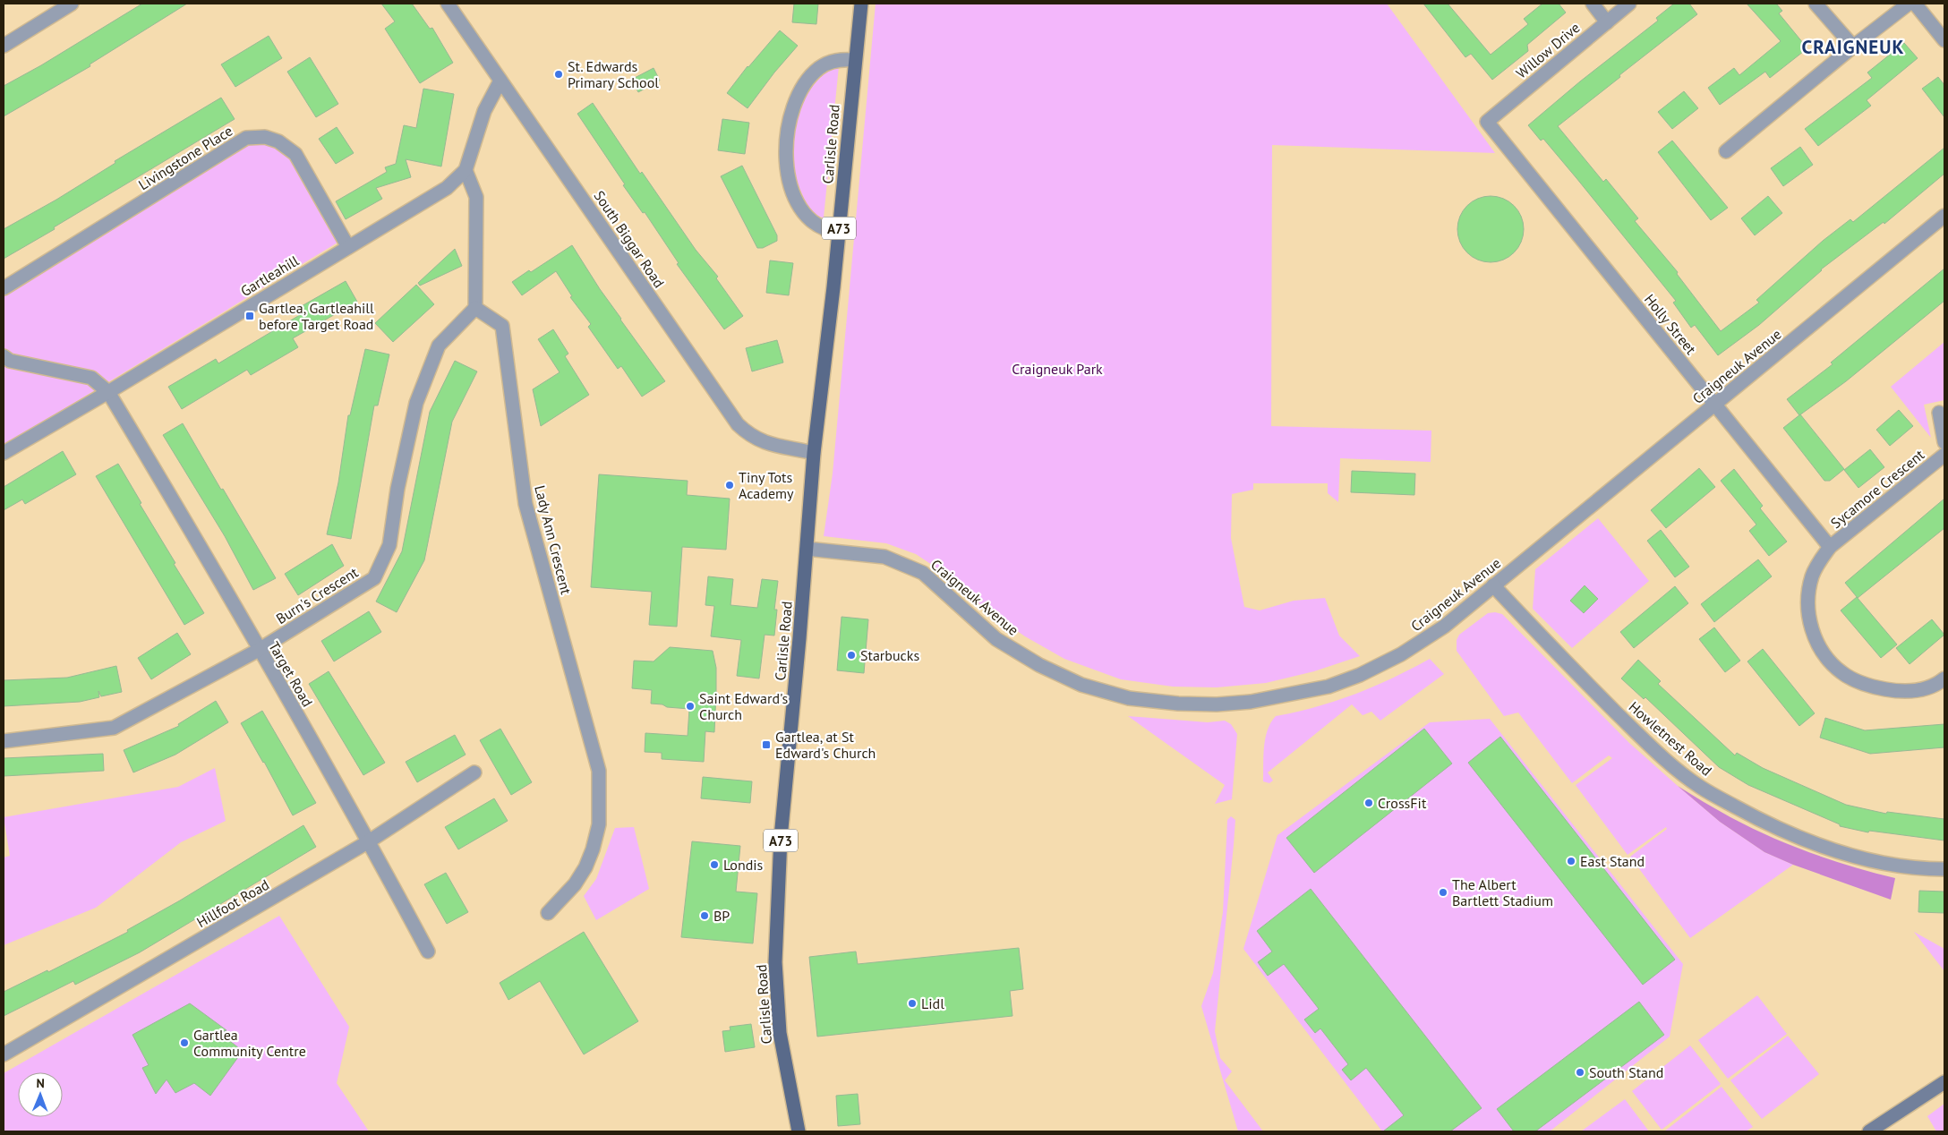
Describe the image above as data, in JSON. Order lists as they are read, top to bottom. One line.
{"streets":{"main road":["Carlisle Road","A73"],"street":["Willow Drive","Livingstone Place","South Biggar Road","Gartleahill","Holly Street","Craigneuk Avenue","Sycamore Crescent","Lady Ann Crescent","Burn's Crescent","Target Road","Howletnest Road","Hillfoot Road"]},"crossings":[["Willow Drive","Holly Street"],["Carlisle Road","South Biggar Road"],["Carlisle Road","Craigneuk Avenue"],["Livingstone Place","Gartleahill"],["South Biggar Road","Gartleahill"],["Gartleahill","Target Road"],["Holly Street","Craigneuk Avenue"],["Holly Street","Sycamore Crescent"],["Craigneuk Avenue","Howletnest Road"],["Lady Ann Crescent","Burn's Crescent"],["Burn's Crescent","Target Road"],["Target Road","Hillfoot Road"]],"districts":["CRAIGNEUK"],"parks":["Craigneuk Park"],"places":{"other":["St. Edwards Primary School","Tiny Tots Academy","Starbucks","Saint Edward's Church","CrossFit","East Stand","Londis","The Albert Bartlett Stadium","BP","Lidl","Gartlea Community Centre","South Stand"],"transit":["Gartlea, Gartleahill before Target Road","Gartlea, at St Edward's Church"]},"north":"top"}
